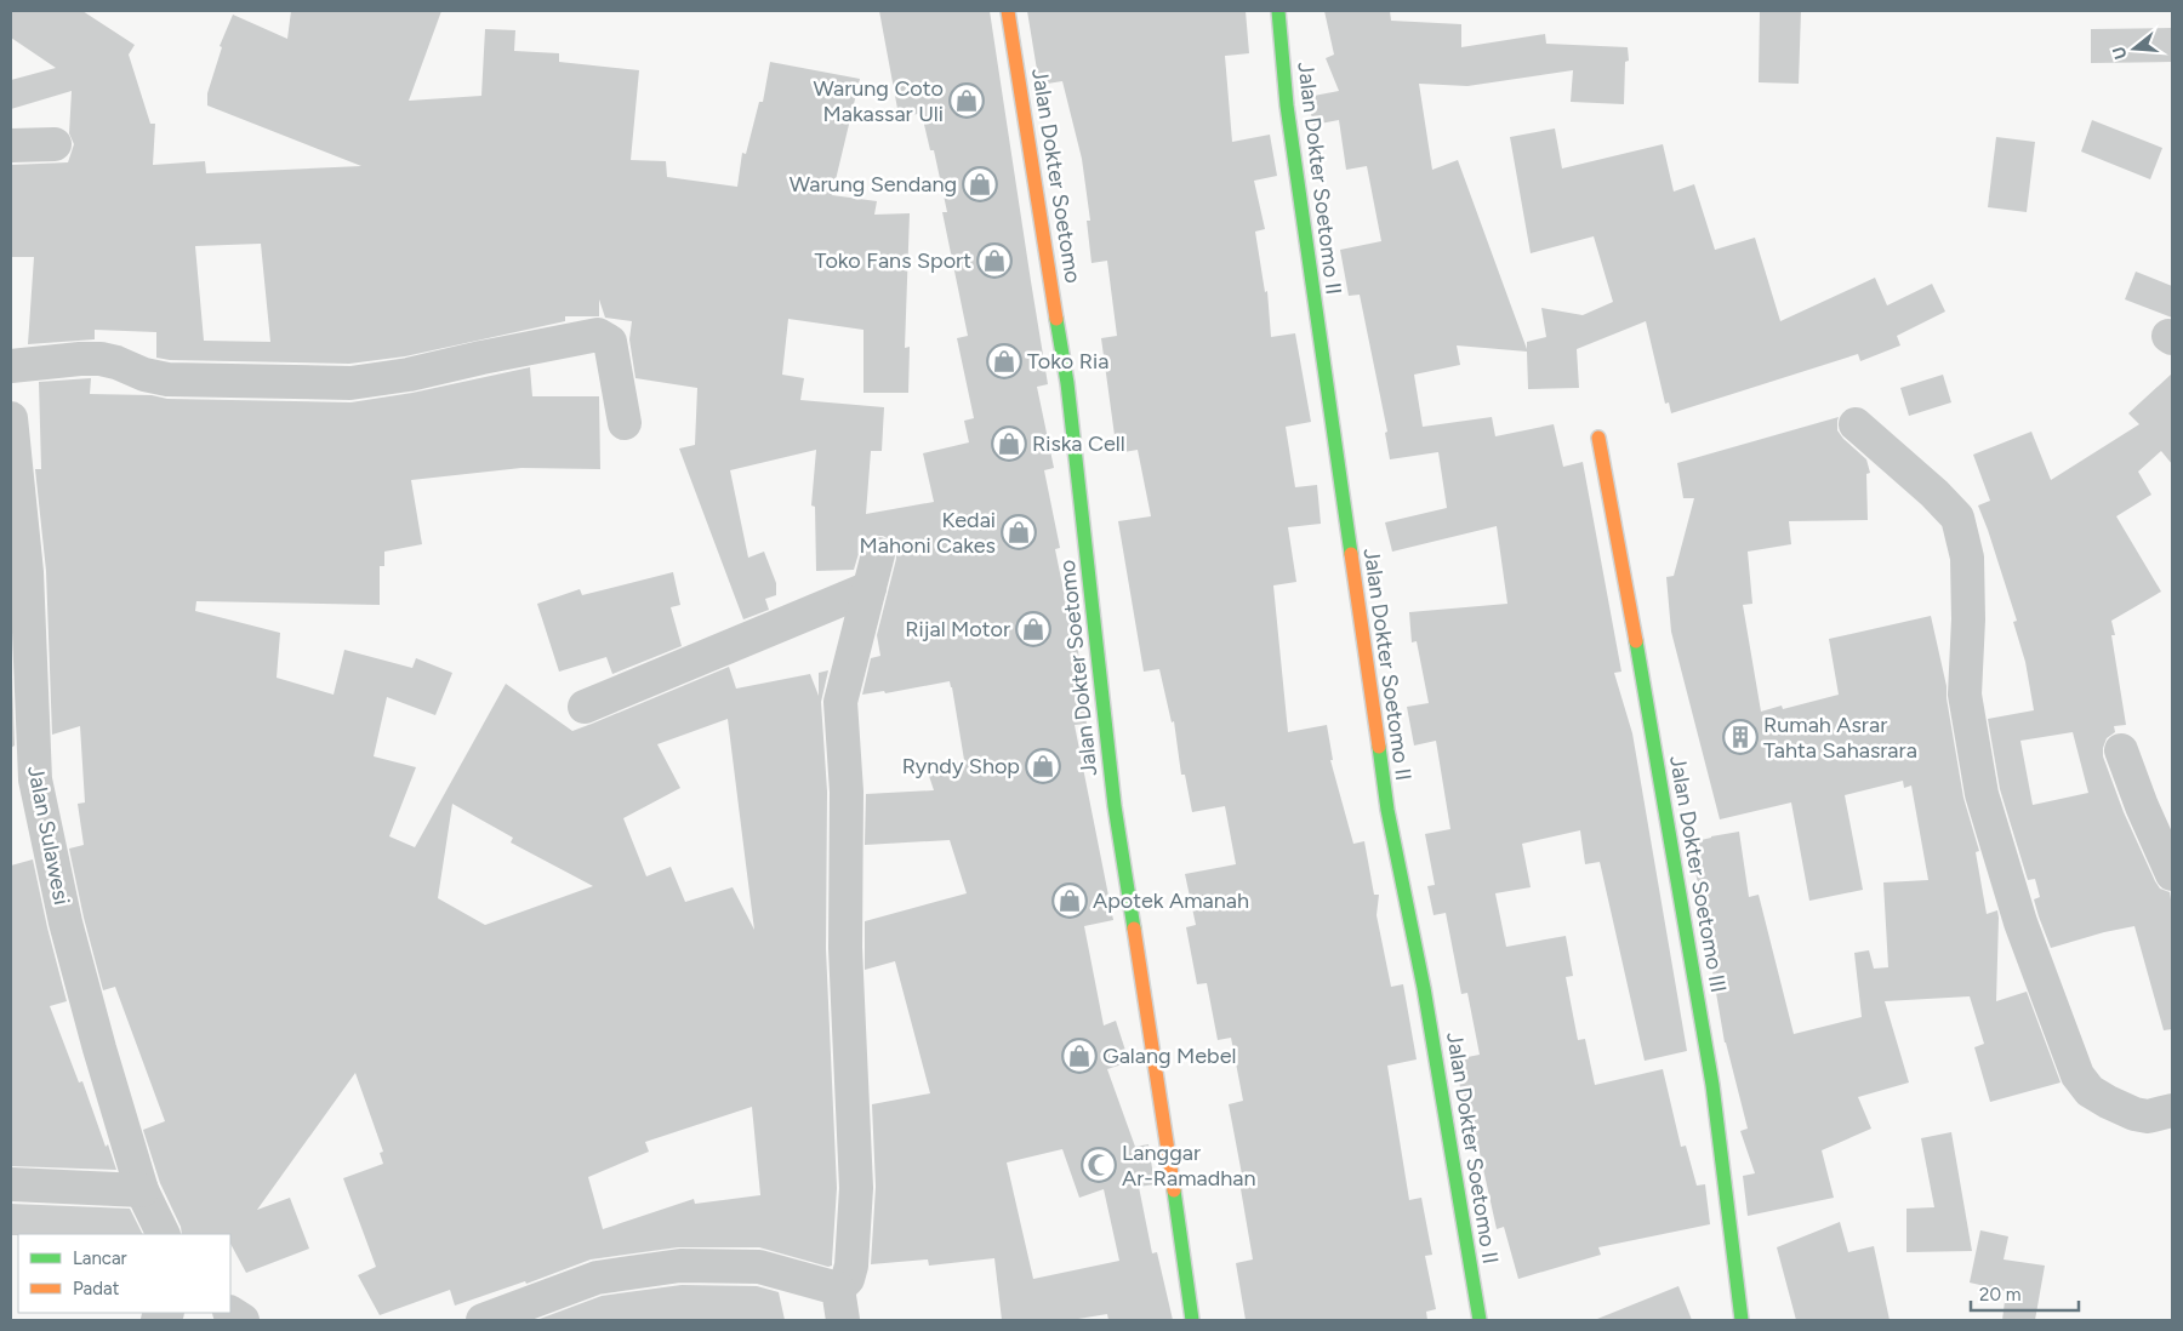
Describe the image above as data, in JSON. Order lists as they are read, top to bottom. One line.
{"streets":{"street":["Jalan Dokter Soetomo","Jalan Dokter Soetomo II","Jalan Sulawesi","Jalan Dokter Soetomo III"]},"places":{"shop":["Warung Coto Makassar Uli","Warung Sendang","Toko Fans Sport","Toko Ria","Riska Cell","Kedai Mahoni Cakes","Rijal Motor","Ryndy Shop","Apotek Amanah","Galang Mebel"],"building":["Rumah Asrar Tahta Sahasrara"],"mosque":["Langgar Ar-Ramadhan"]},"legend":["Lancar","Padat"],"scale_bar":"20 m","north":"left"}
